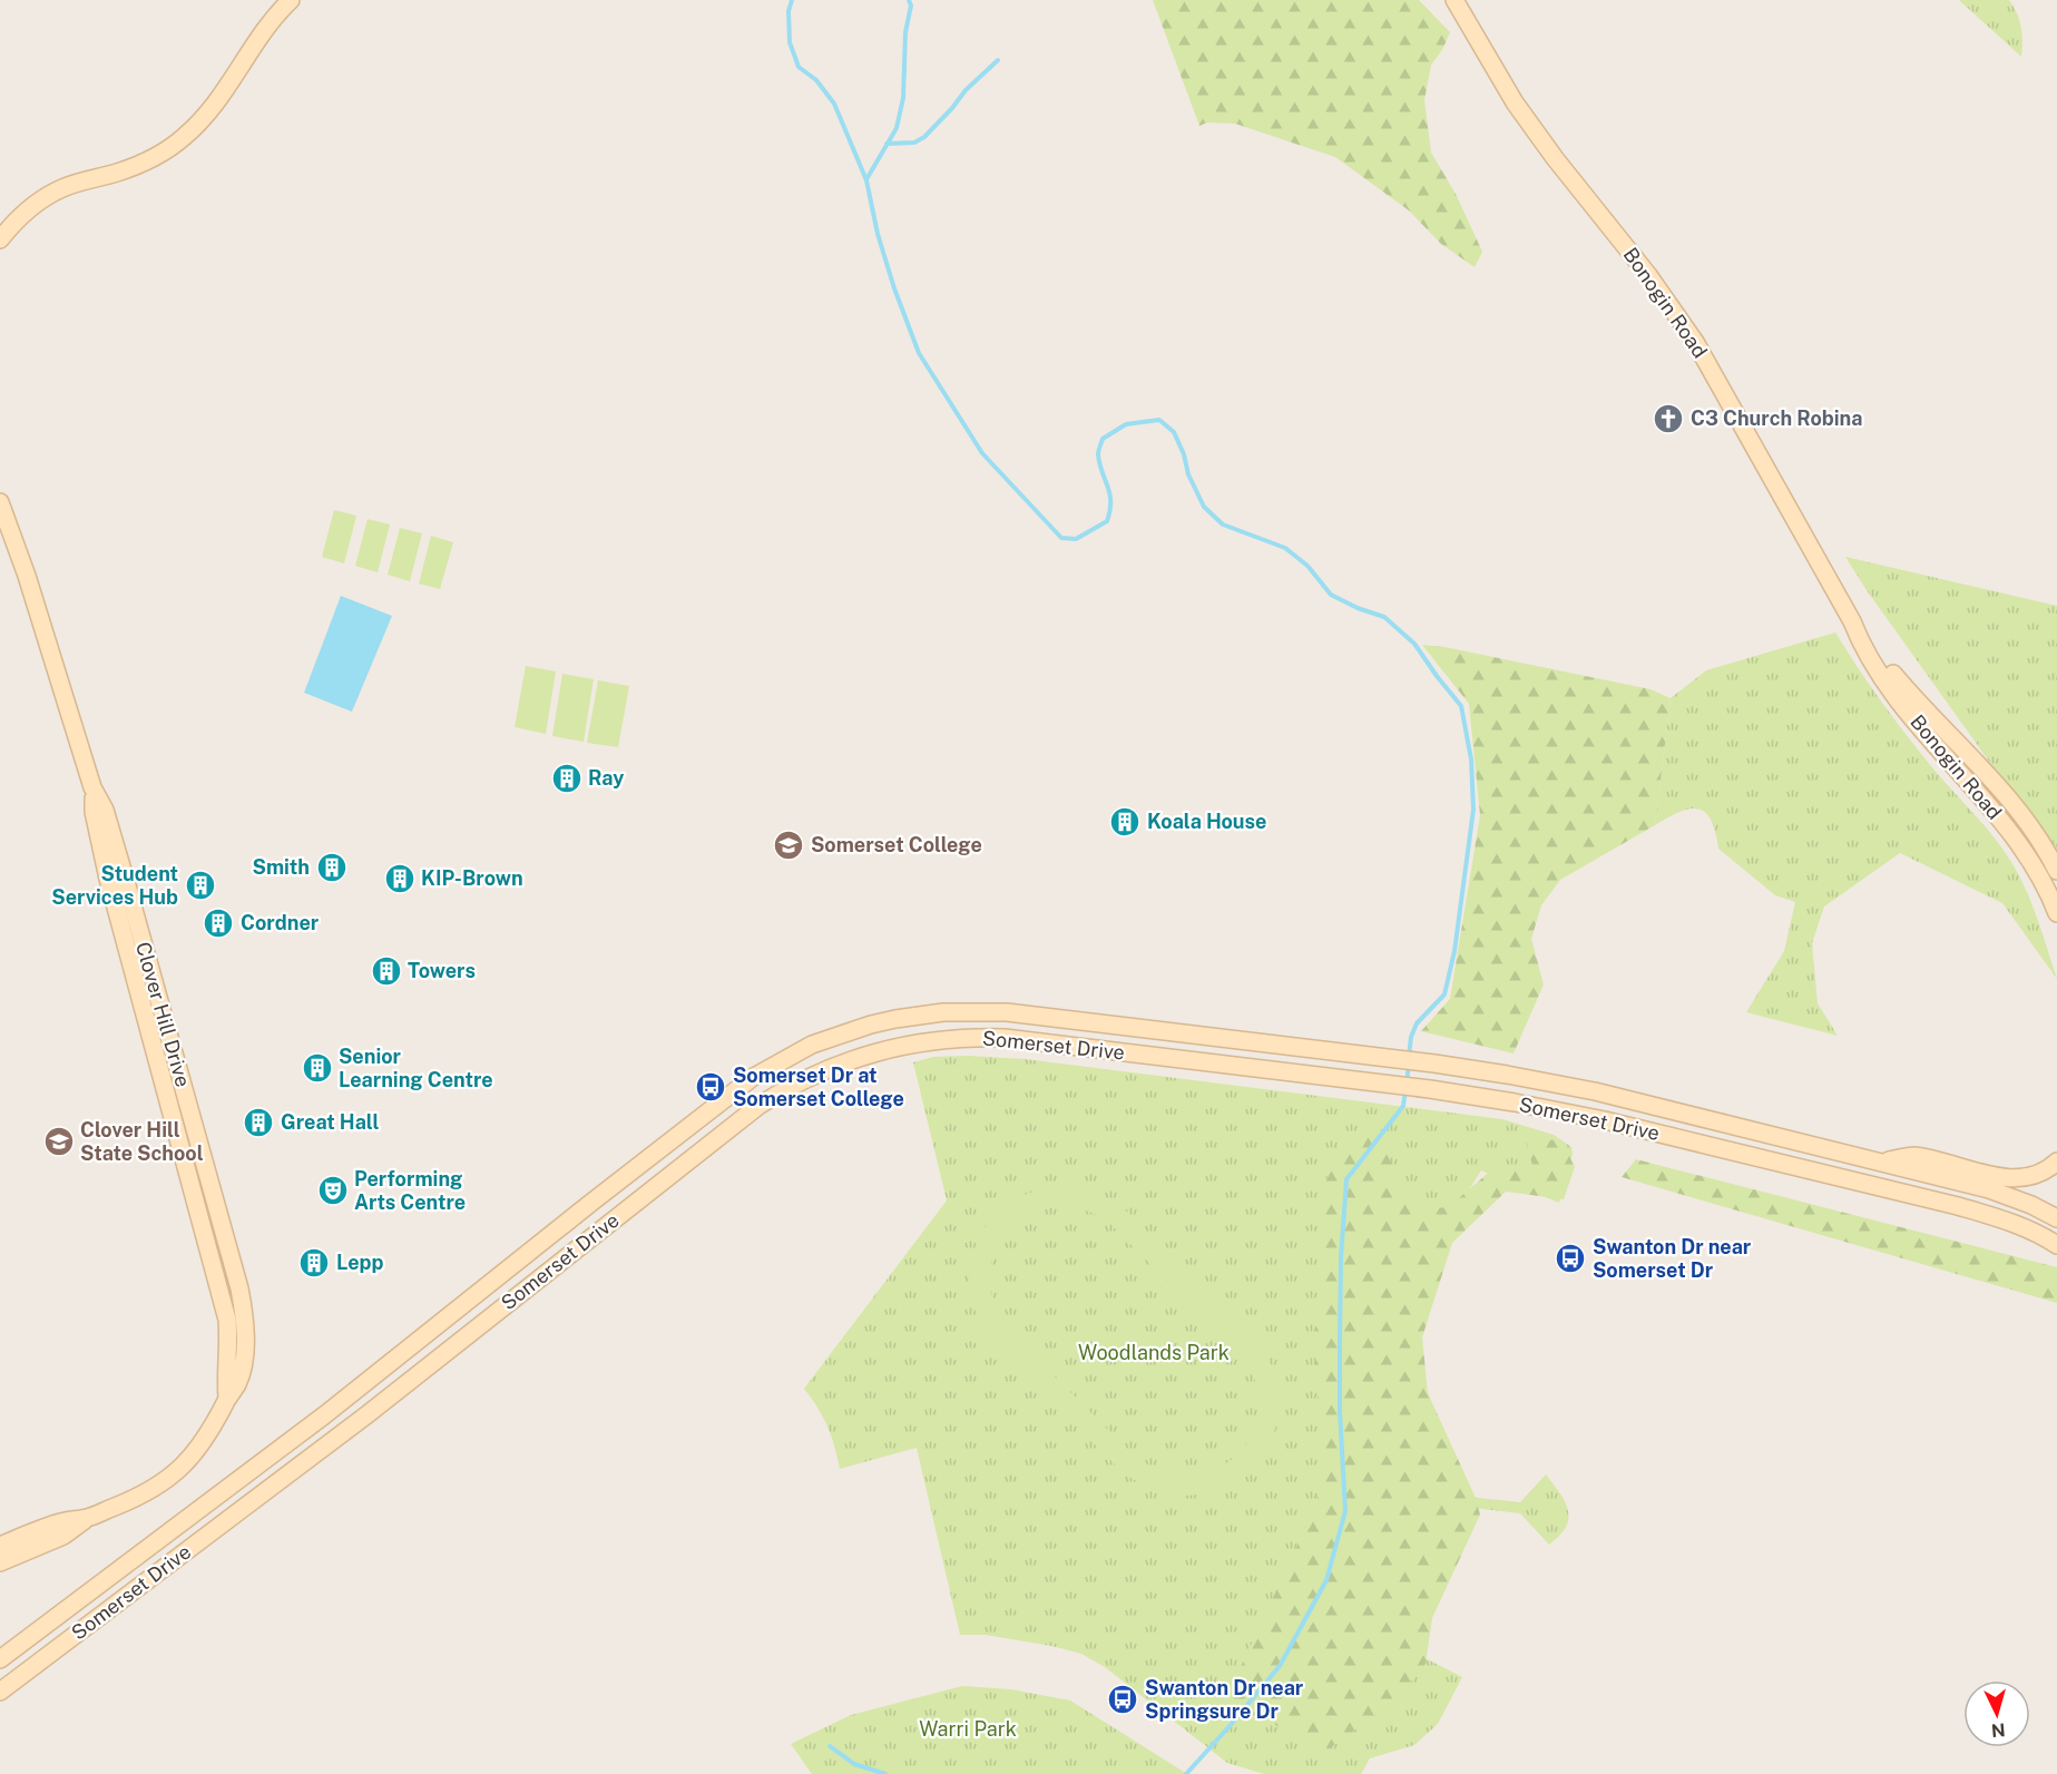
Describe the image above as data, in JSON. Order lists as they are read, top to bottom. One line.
{"streets":{"main road":["Bonogin Road","Clover Hill Drive","Somerset Drive"]},"parks":["Woodlands Park","Warri Park"],"places":{"church":["C3 Church Robina"],"building":["Ray","Koala House","Smith","KIP-Brown","Student Services Hub","Cordner","Towers","Senior Learning Centre","Great Hall","Lepp"],"school or university":["Somerset College","Clover Hill State School"],"bus stop":["Somerset Dr at Somerset College","Swanton Dr near Somerset Dr","Swanton Dr near Springsure Dr"],"theatre":["Performing Arts Centre"]},"north":"bottom"}
